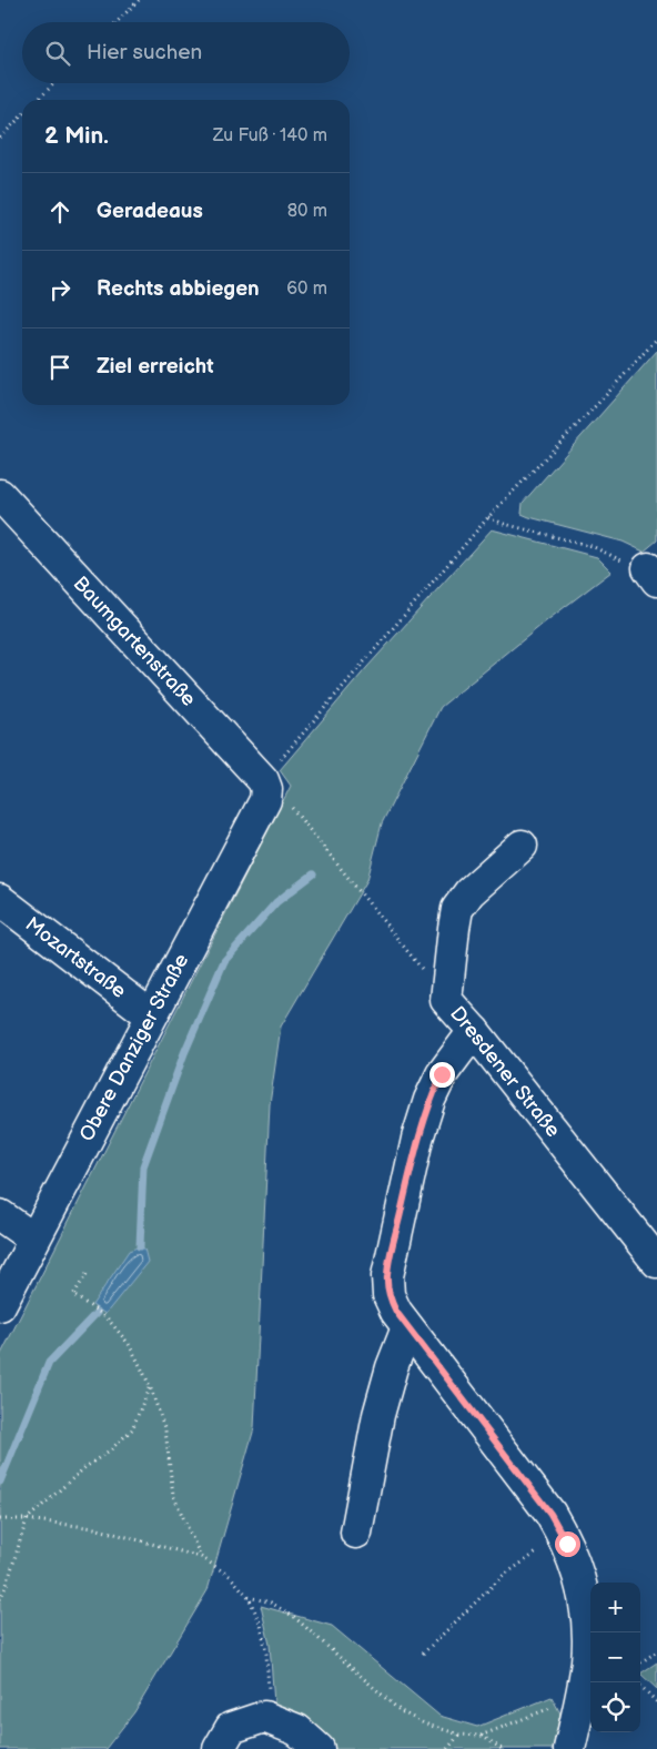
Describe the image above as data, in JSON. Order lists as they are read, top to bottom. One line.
{"streets":{"street":["Baumgartenstraße","Mozartstraße","Obere Danziger Straße","Dresdener Straße"]},"crossings":[["Baumgartenstraße","Obere Danziger Straße"],["Mozartstraße","Obere Danziger Straße"]],"page":{"search":"Hier suchen","heading":["2 Min.","Zu Fuß · 140 m"],"list":[["Geradeaus","80 m"],["Rechts abbiegen","60 m"],"Ziel erreicht"],"map_buttons":["+","−"]}}
